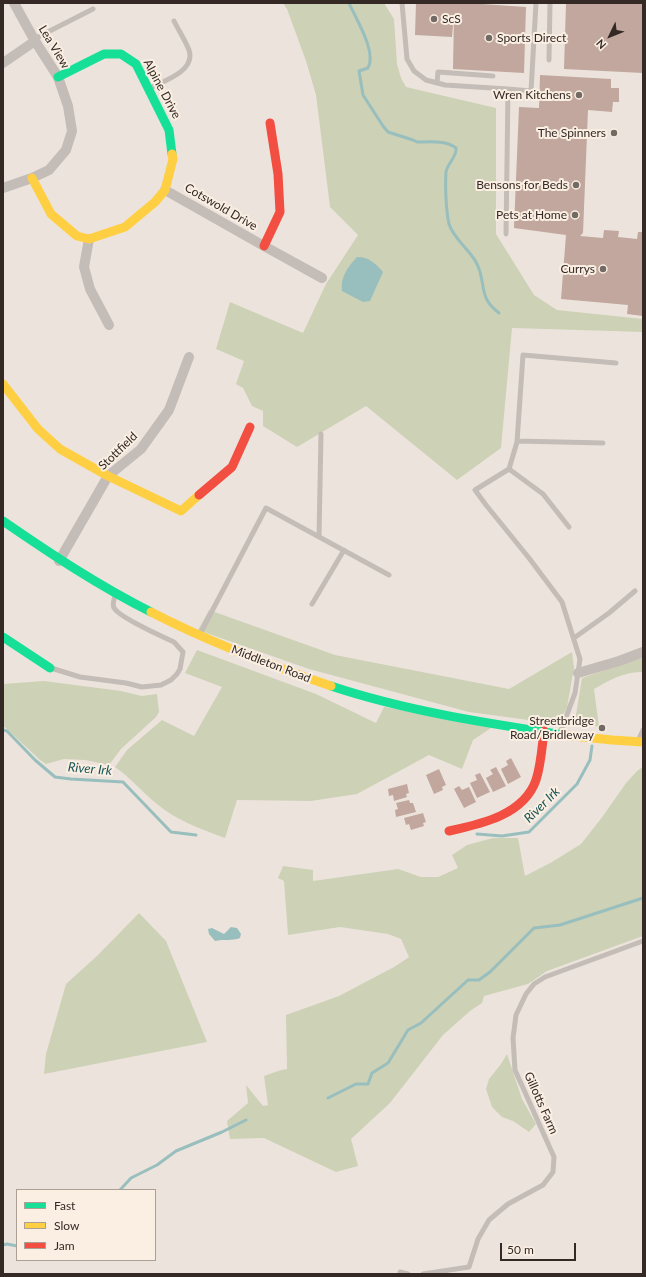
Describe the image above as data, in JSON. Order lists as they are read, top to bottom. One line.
{"streets":{"street":["Lea View","Alpine Drive","Cotswold Drive","Stottfield","Middleton Road"],"lane":["Gillotts Farm"]},"crossings":[["Lea View","Alpine Drive"],["Alpine Drive","Cotswold Drive"],["Stottfield","Middleton Road"]],"water":["River Irk"],"places":["ScS","Sports Direct","Wren Kitchens","The Spinners","Bensons for Beds","Pets at Home","Currys","Streetbridge Road/Bridleway"],"legend":["Fast","Slow","Jam"],"scale_bar":"50 m","north":"bottom left"}
